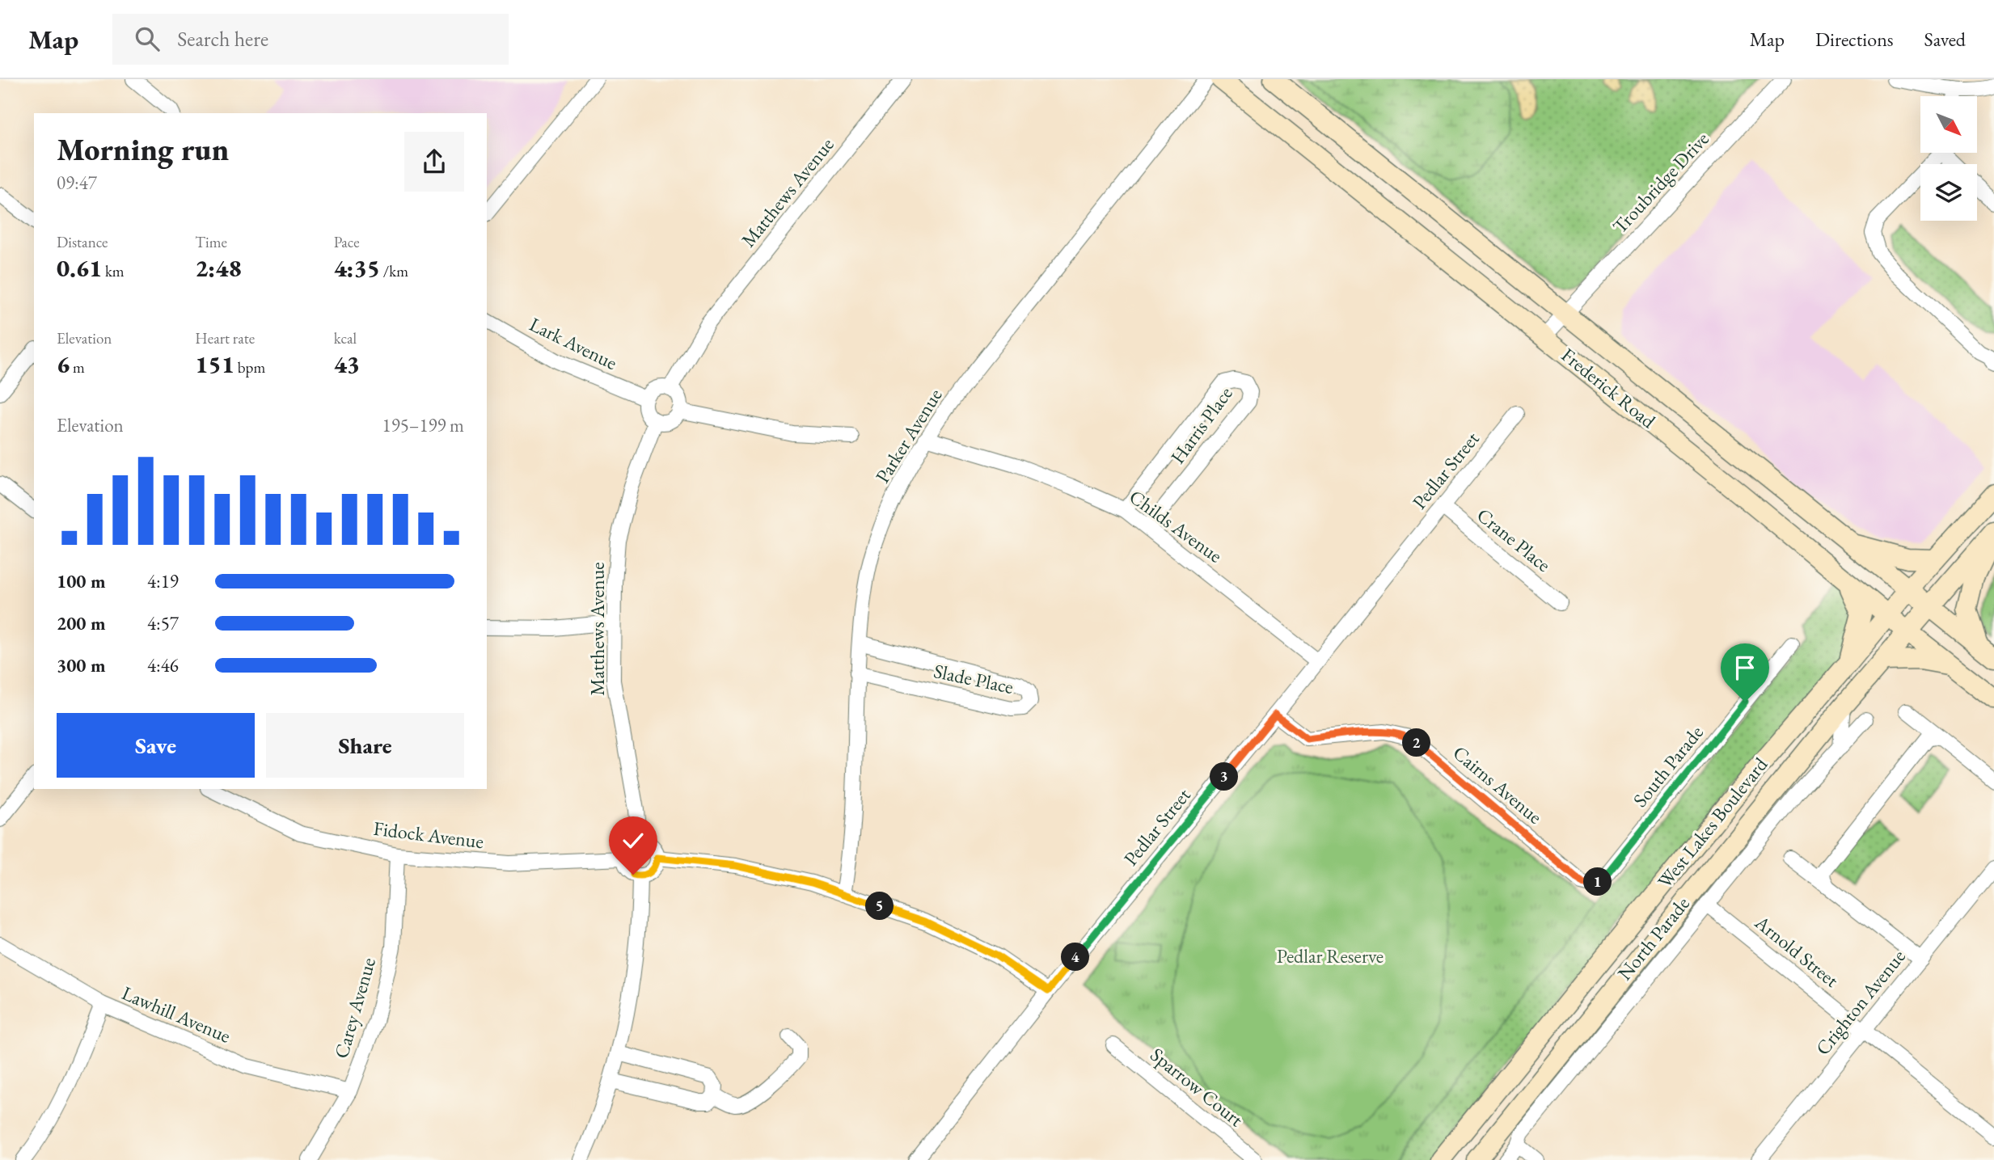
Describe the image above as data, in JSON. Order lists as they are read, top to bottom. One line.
{"streets":{"main road":["Frederick Road","West Lakes Boulevard"],"street":["Troubridge Drive","Matthews Avenue","Lark Avenue","Harris Place","Parker Avenue","Pedlar Street","Childs Avenue","Crane Place","Slade Place","South Parade","Cairns Avenue","Fidock Avenue","North Parade","Arnold Street","Crighton Avenue","Carey Avenue","Lawhill Avenue","Sparrow Court"]},"crossings":[["Troubridge Drive","Frederick Road"],["Matthews Avenue","Lark Avenue"],["Matthews Avenue","Fidock Avenue"],["Frederick Road","West Lakes Boulevard"],["Harris Place","Childs Avenue"],["Parker Avenue","Childs Avenue"],["Parker Avenue","Slade Place"],["Pedlar Street","Childs Avenue"],["Pedlar Street","Crane Place"],["Pedlar Street","Cairns Avenue"],["South Parade","Cairns Avenue"],["Fidock Avenue","Carey Avenue"],["North Parade","Arnold Street"],["Arnold Street","Crighton Avenue"],["Carey Avenue","Lawhill Avenue"]],"parks":["Pedlar Reserve"],"north":"bottom right","page":{"header":"Map","search":"Search here","nav":["Map","Directions","Saved"],"heading":["Morning run","09:47"],"stats":[["Distance","0.61 km"],["Time","2:48"],["Pace","4:35 /km"],["Elevation","6 m"],["Heart rate","151 bpm"],["kcal","43"]],"chart":["Elevation","195–199 m"],"list":[{"name":"100 m","note":"4:19"},{"name":"200 m","note":"4:57"},{"name":"300 m","note":"4:46"}],"buttons":["Save","Share"],"pins":["2","3","1","5","4"]}}
